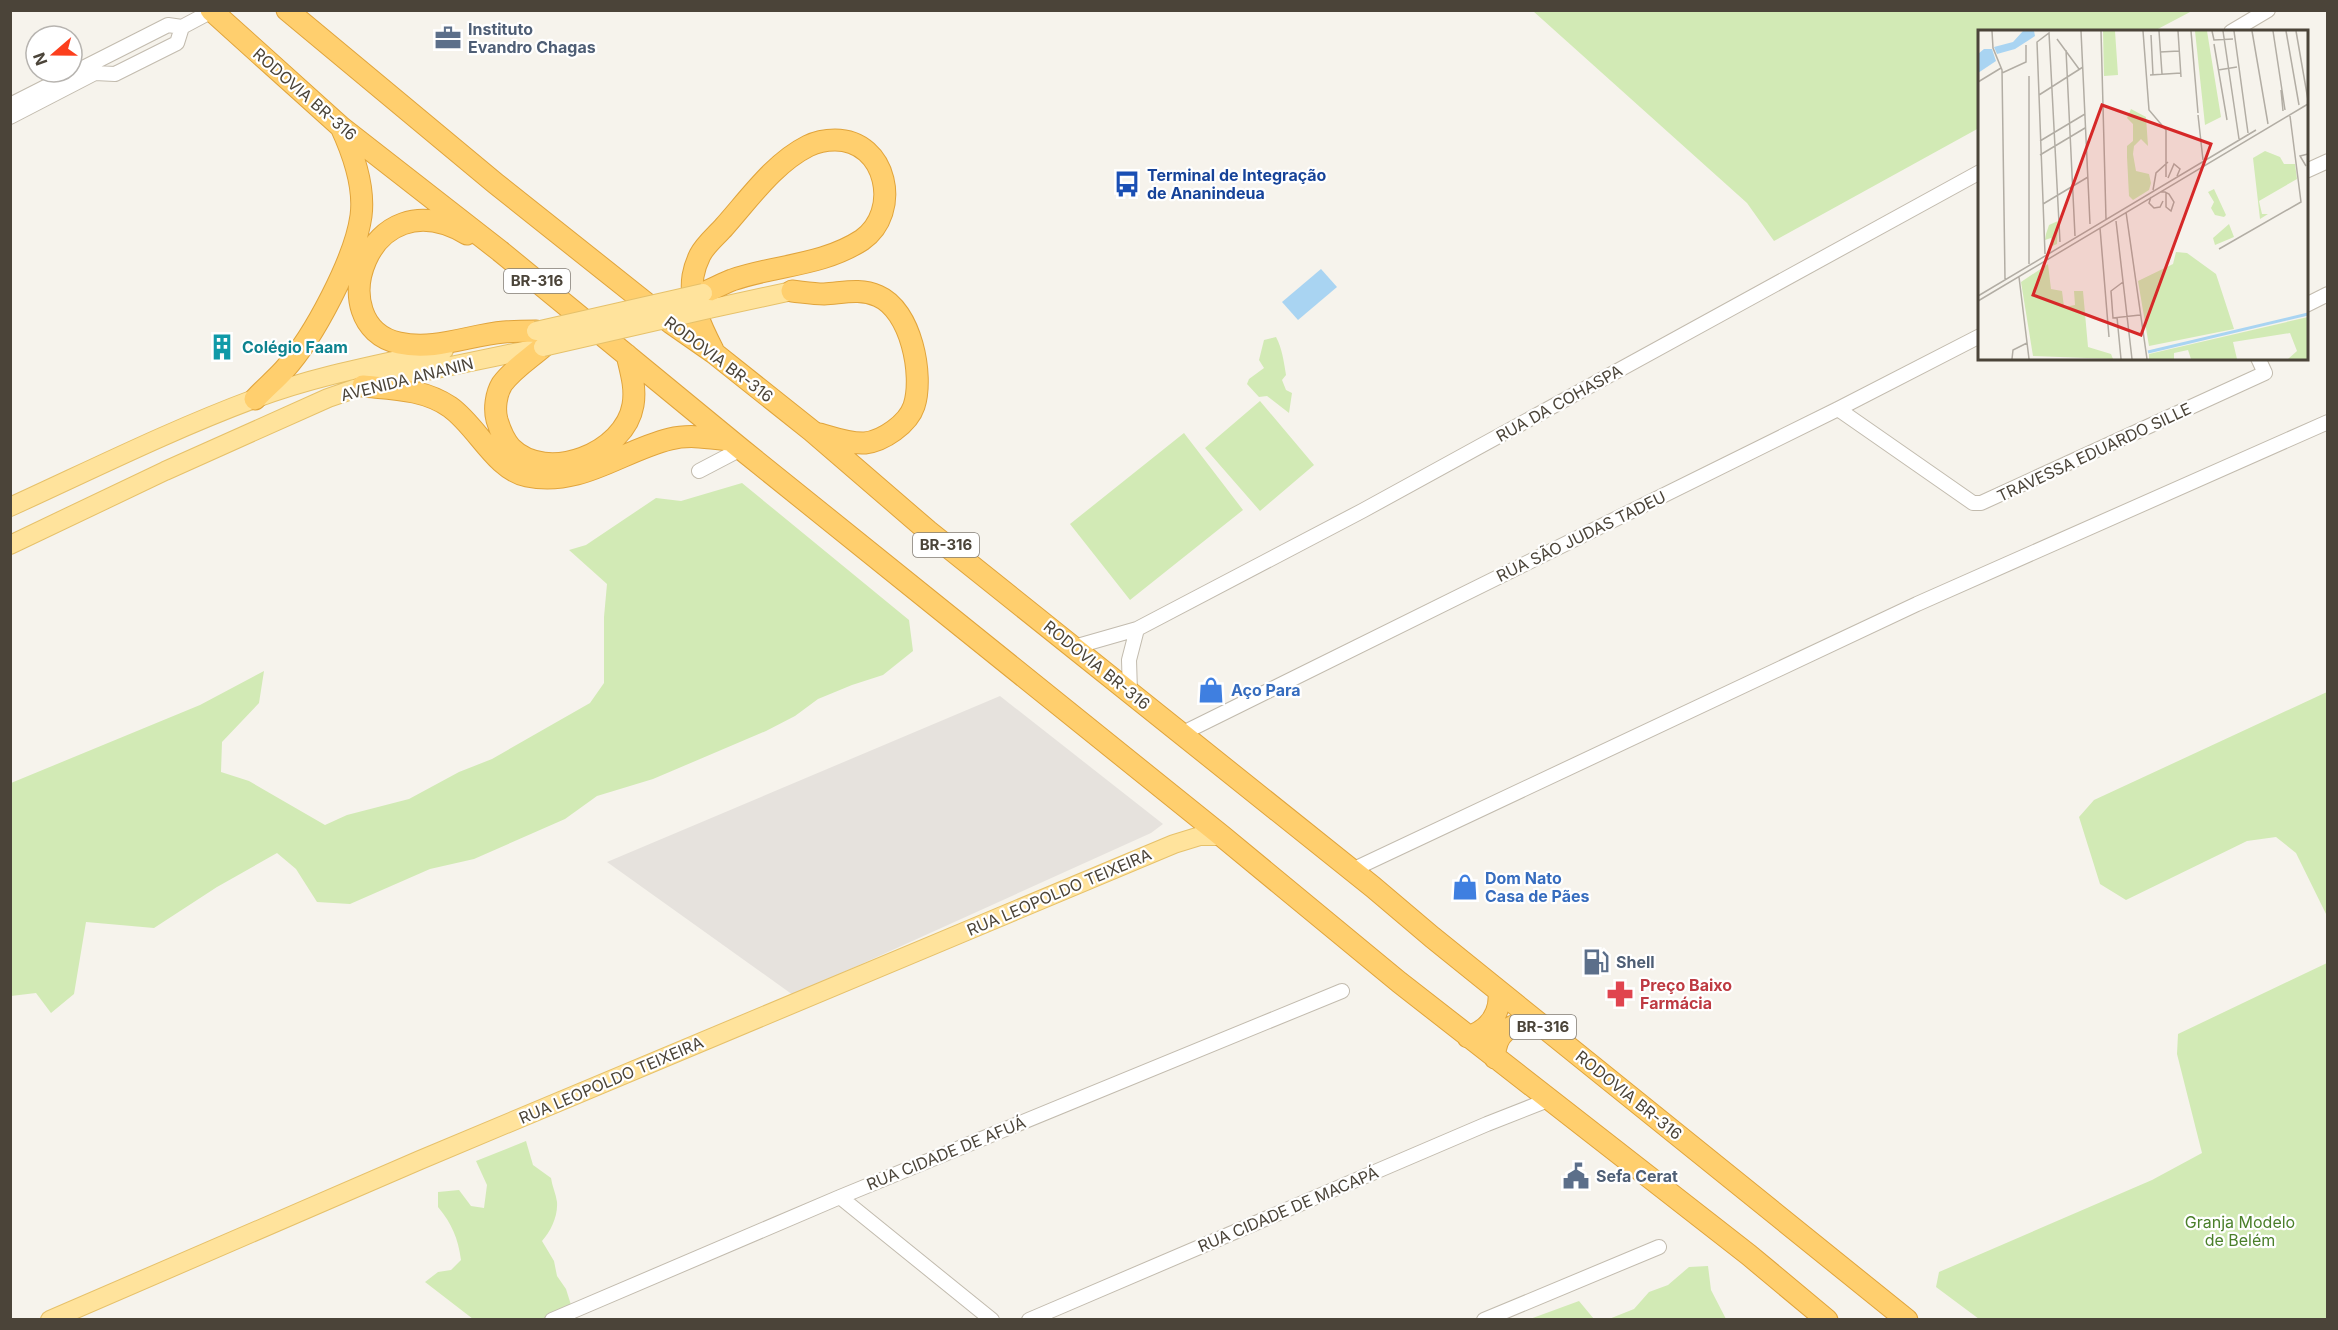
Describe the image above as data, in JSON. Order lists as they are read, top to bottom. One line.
{"streets":{"highway":["RODOVIA BR-316","BR-316"],"main road":["AVENIDA ANANIN","RUA LEOPOLDO TEIXEIRA"],"street":["RUA DA COHASPA","TRAVESSA EDUARDO SILLE","RUA SÃO JUDAS TADEU","RUA CIDADE DE AFUÁ","RUA CIDADE DE MACAPÁ"]},"crossings":[["RODOVIA BR-316","BR-316"],["RODOVIA BR-316","RUA DA COHASPA"],["RODOVIA BR-316","RUA SÃO JUDAS TADEU"],["BR-316","RUA LEOPOLDO TEIXEIRA"],["BR-316","RUA CIDADE DE MACAPÁ"],["TRAVESSA EDUARDO SILLE","RUA SÃO JUDAS TADEU"]],"parks":["Granja Modelo de Belém"],"places":{"office":["Instituto Evandro Chagas"],"bus stop":["Terminal de Integração de Ananindeua"],"building":["Colégio Faam"],"shop":["Aço Para","Dom Nato Casa de Pães"],"fuel station":["Shell"],"pharmacy":["Preço Baixo Farmácia"],"public building":["Sefa Cerat"]},"north":"left"}
